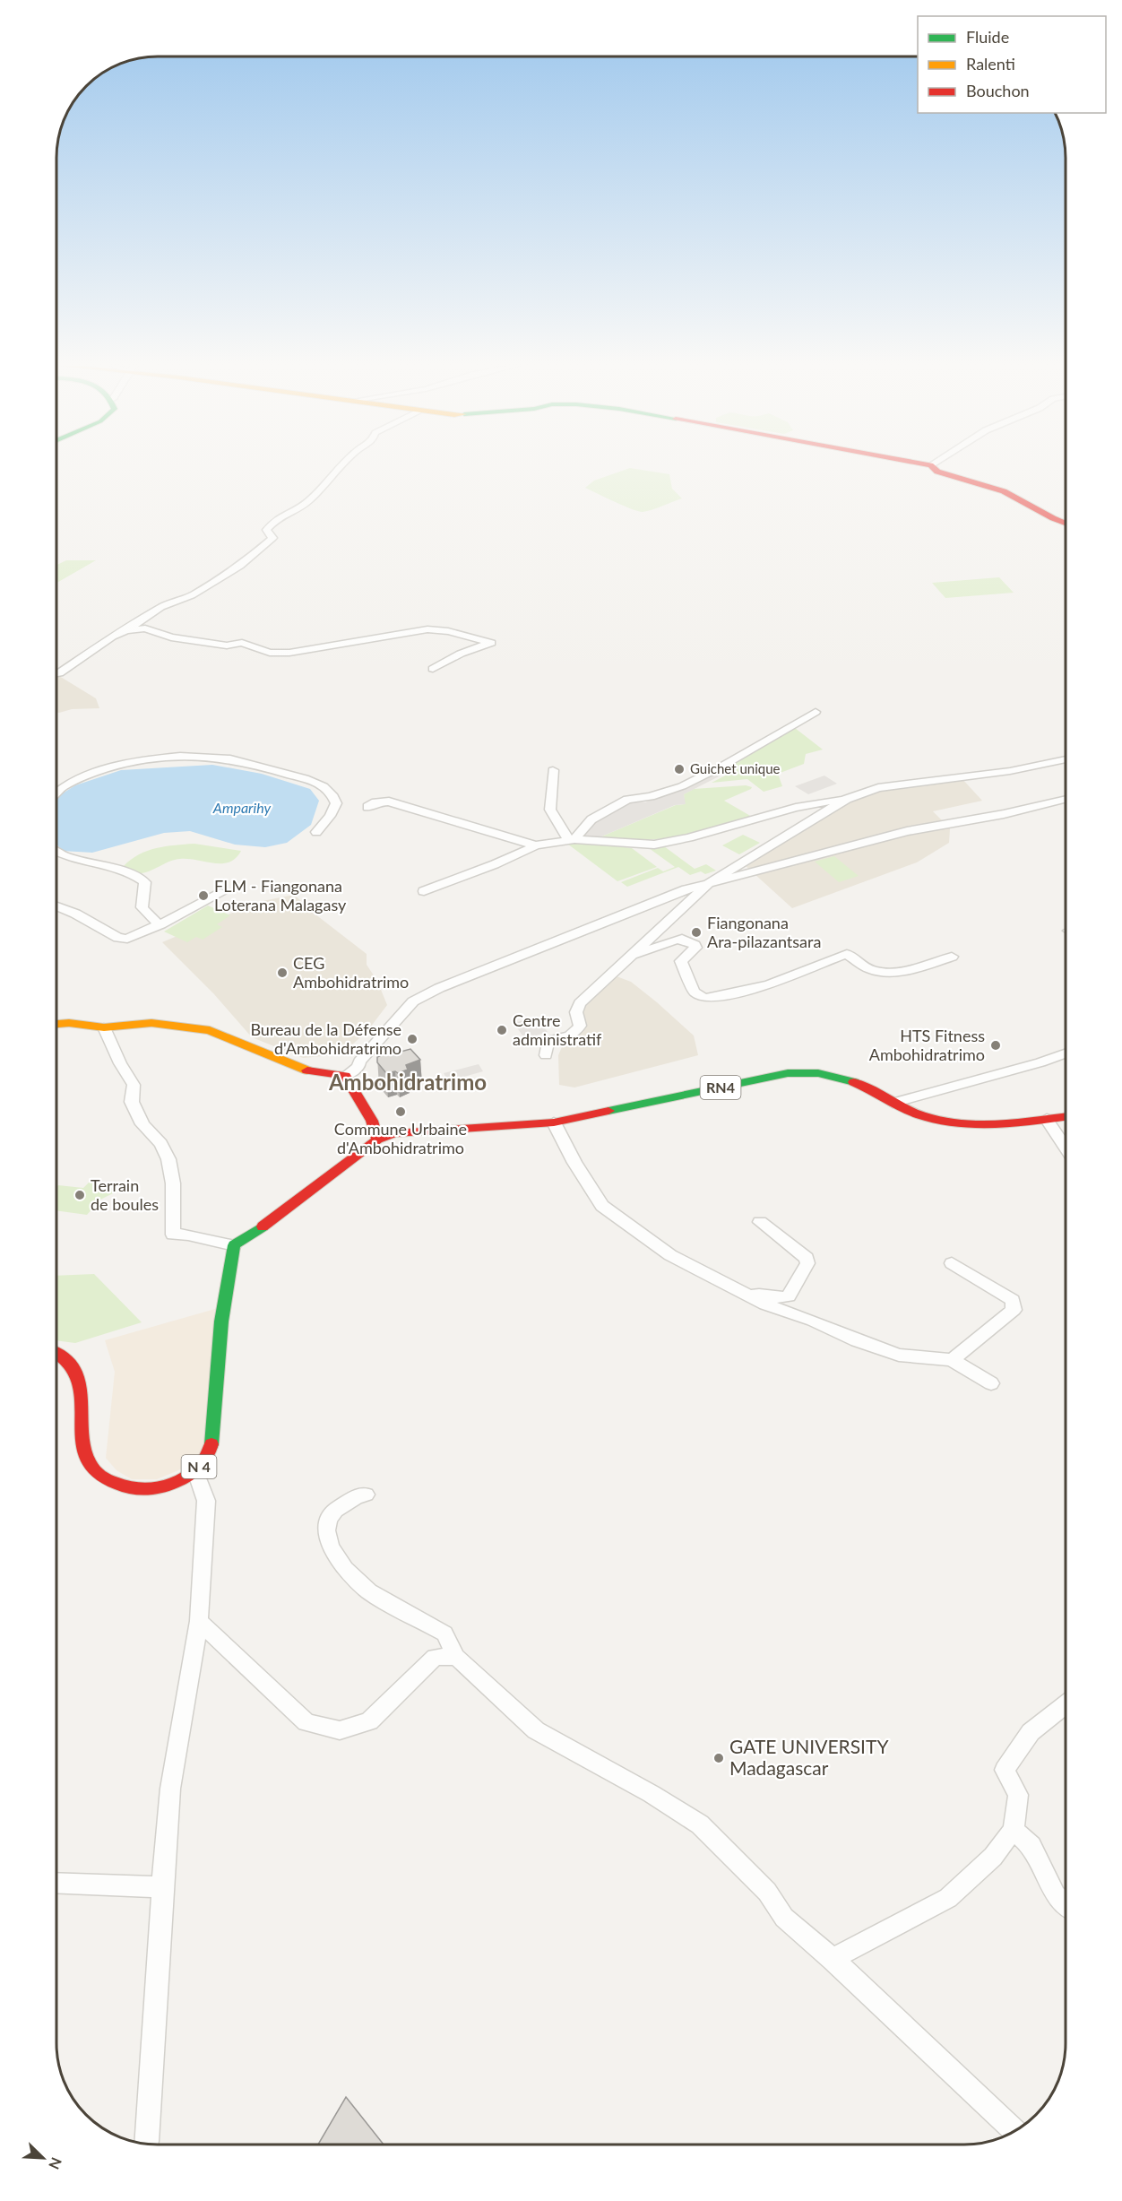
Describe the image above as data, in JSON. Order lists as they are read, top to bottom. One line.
{"streets":{"street":["RN4","N 4"]},"crossings":[["RN4","N 4"]],"districts":["Ambohidratrimo"],"water":["Amparihy"],"places":["Guichet unique","FLM - Fiangonana Loterana Malagasy","Fiangonana Ara-pilazantsara","CEG Ambohidratrimo","Centre administratif","Bureau de la Défense d'Ambohidratrimo","HTS Fitness Ambohidratrimo","Commune Urbaine d'Ambohidratrimo","Terrain de boules","GATE UNIVERSITY Madagascar"],"legend":["Fluide","Ralenti","Bouchon"],"north":"bottom right"}
